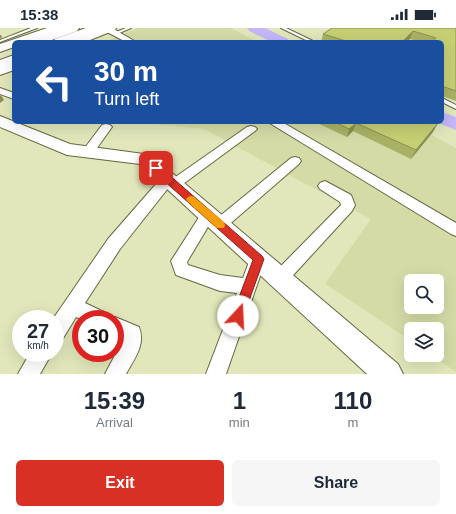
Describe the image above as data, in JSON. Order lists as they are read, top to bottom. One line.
{"page":{"status":"15:38","turn":["30 m","Turn left"],"speed":"27 km/h","limit":"30","eta":["15:39","Arrival","1","min","110","m"],"buttons":["Exit","Share"]}}
